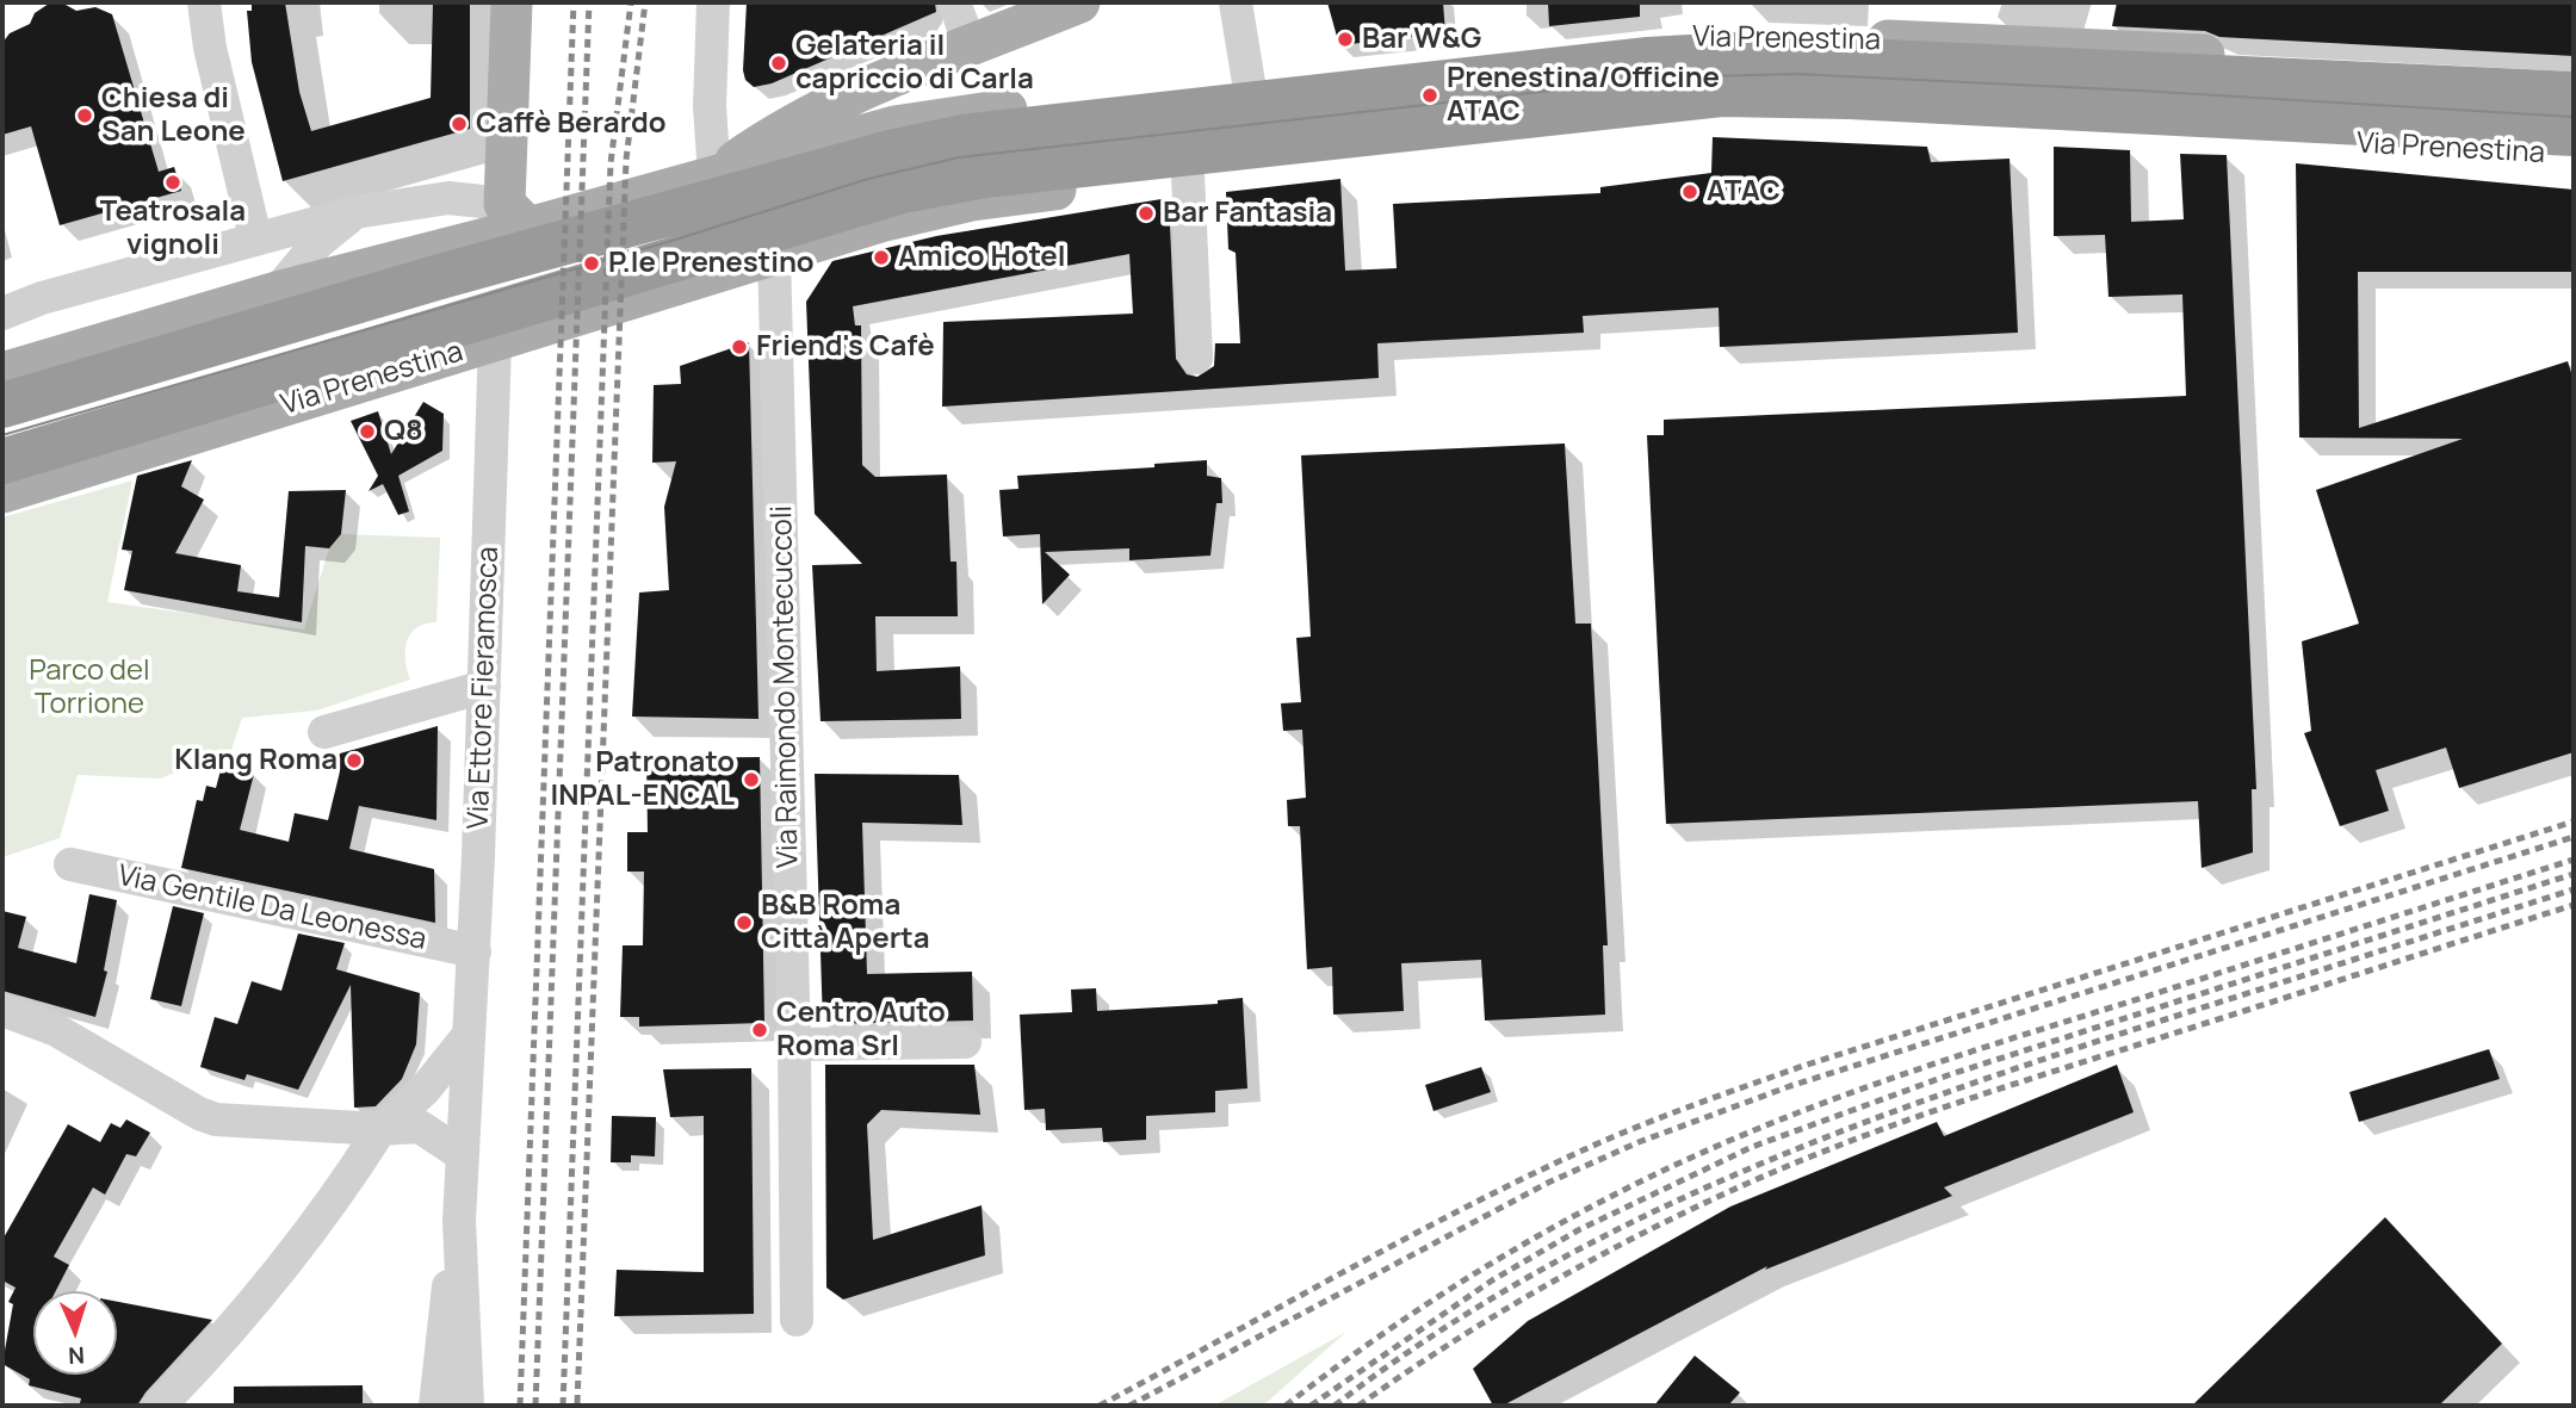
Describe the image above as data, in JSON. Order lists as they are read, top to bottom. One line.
{"streets":{"main road":["Via Prenestina"],"street":["Via Raimondo Montecuccoli","Via Ettore Fieramosca","Via Gentile Da Leonessa"]},"crossings":[["Via Prenestina","Via Raimondo Montecuccoli"],["Via Prenestina","Via Ettore Fieramosca"],["Via Ettore Fieramosca","Via Gentile Da Leonessa"]],"parks":["Parco del Torrione"],"places":["Bar W&G","Gelateria il capriccio di Carla","Prenestina/Officine ATAC","Chiesa di San Leone","Caffè Berardo","Teatrosala vignoli","ATAC","Bar Fantasia","Amico Hotel","P.le Prenestino","Friend's Cafè","Q8","Klang Roma","Patronato INPAL-ENCAL","B&B Roma Città Aperta","Centro Auto Roma Srl"],"north":"bottom"}
